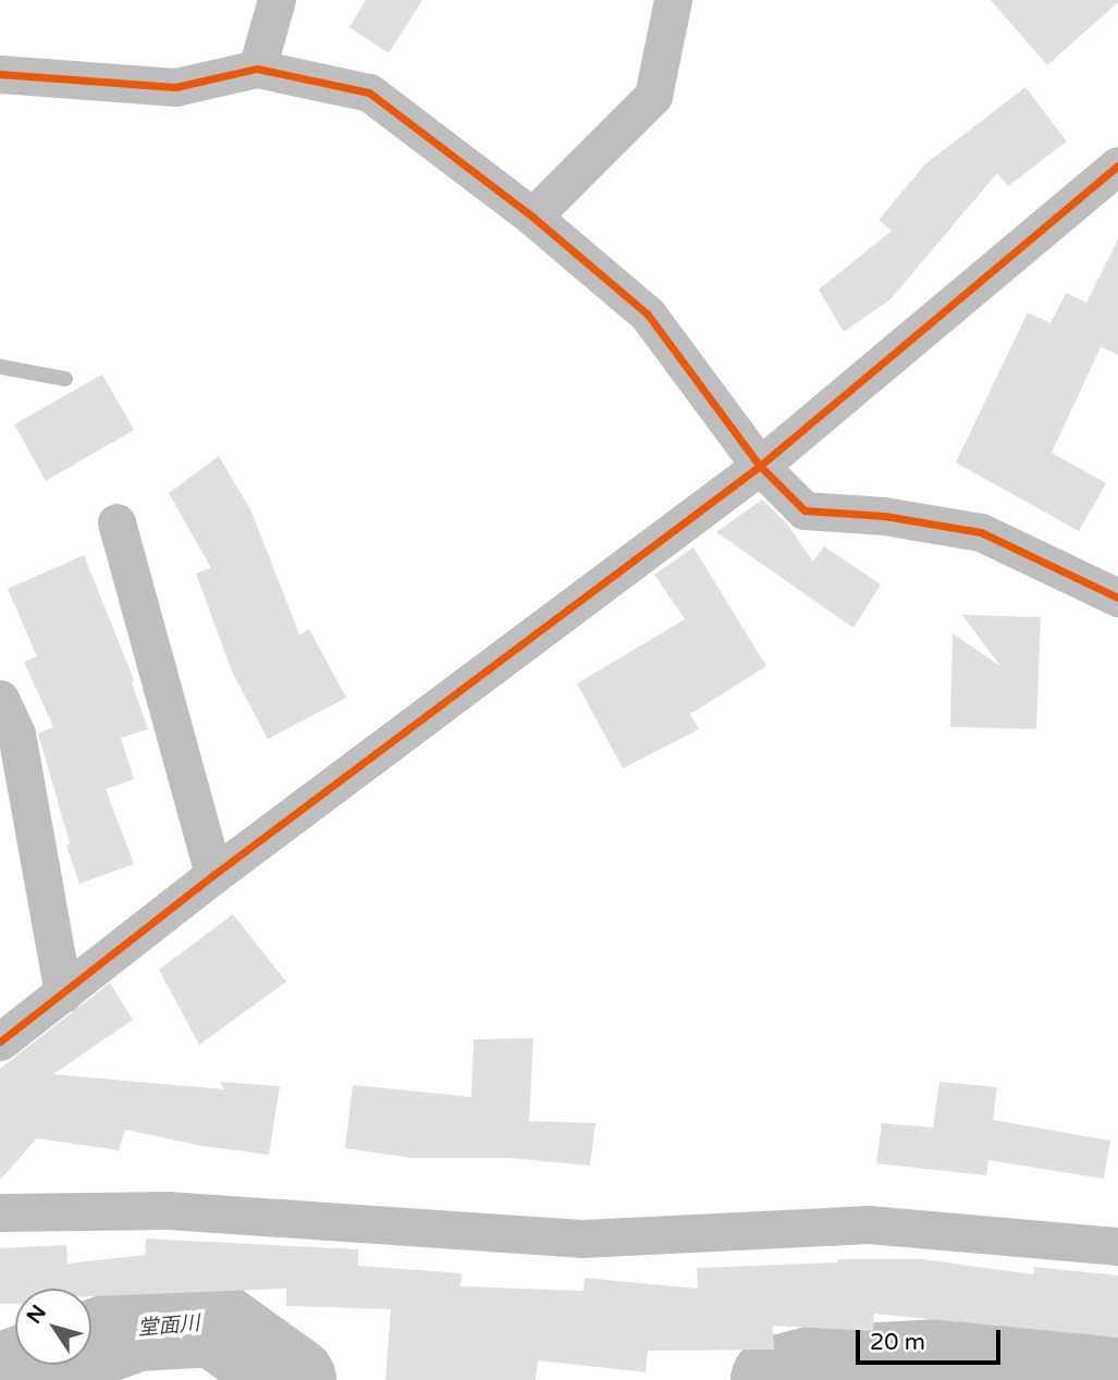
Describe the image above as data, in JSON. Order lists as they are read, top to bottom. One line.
{"water":["堂面川"],"scale_bar":"20 m","north":"top left"}
